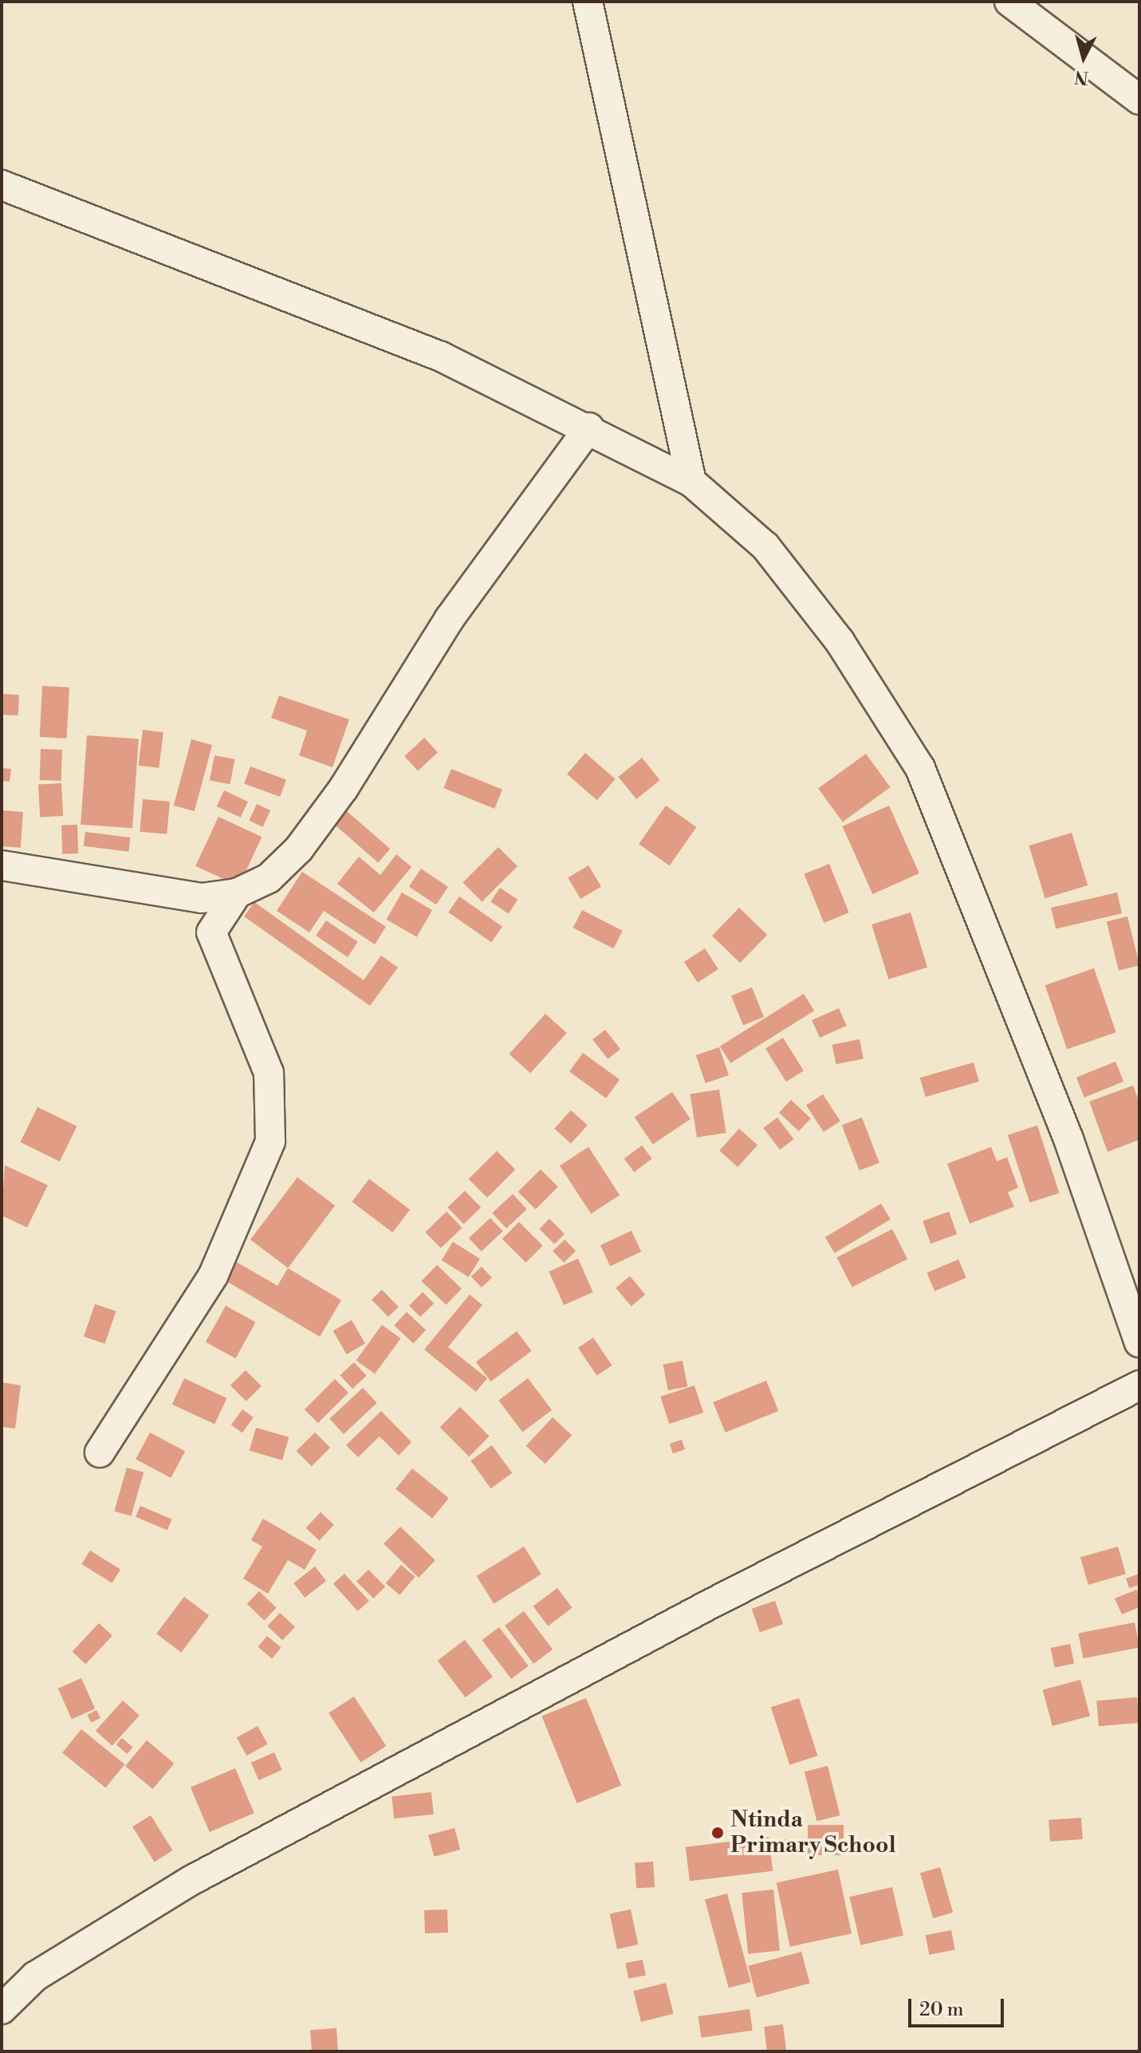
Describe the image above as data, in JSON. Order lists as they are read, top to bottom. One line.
{"places":["Ntinda Primary School"],"scale_bar":"20 m","north":"bottom"}
